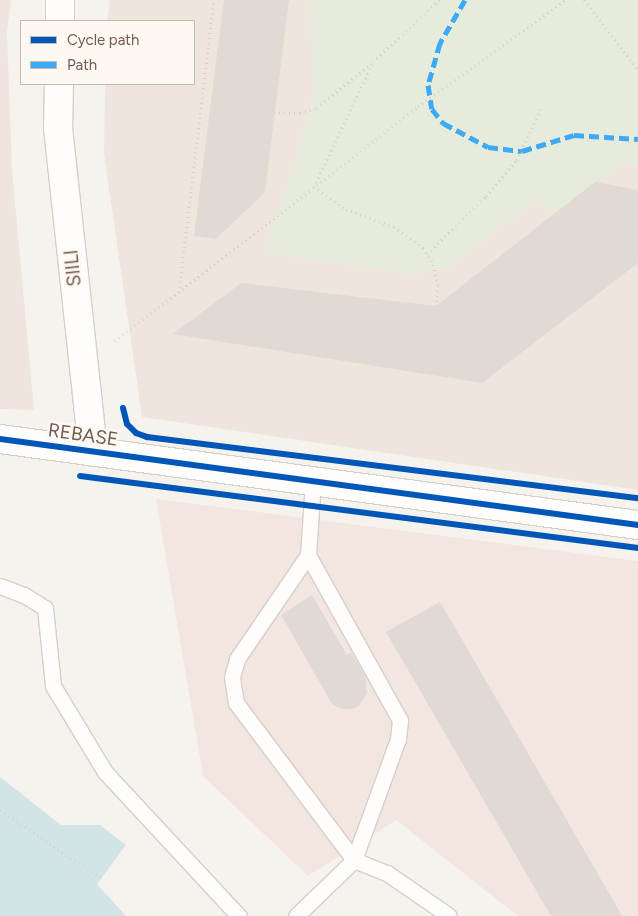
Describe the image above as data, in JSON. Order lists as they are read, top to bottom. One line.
{"streets":{"street":["SIILI","REBASE"]},"crossings":[["SIILI","REBASE"]],"legend":["Cycle path","Path"]}
